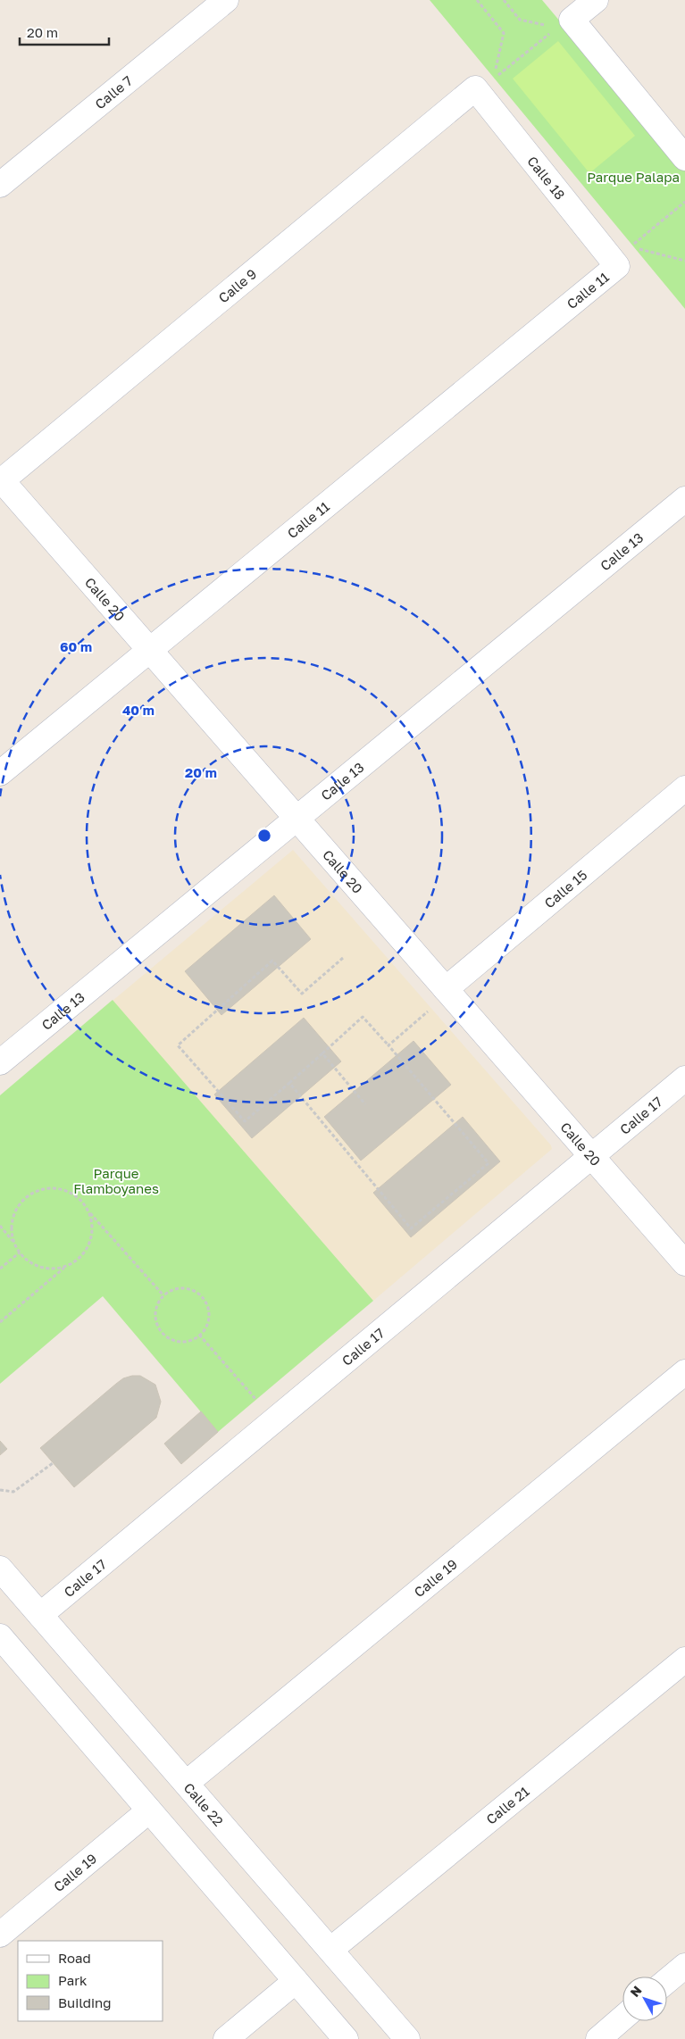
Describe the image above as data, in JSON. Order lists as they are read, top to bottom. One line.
{"streets":{"street":["Calle 7","Calle 18","Calle 9","Calle 11","Calle 13","Calle 20","Calle 15","Calle 17","Calle 19","Calle 22","Calle 21"]},"crossings":[["Calle 18","Calle 9"],["Calle 18","Calle 11"],["Calle 9","Calle 20"],["Calle 11","Calle 20"],["Calle 13","Calle 20"],["Calle 20","Calle 15"],["Calle 20","Calle 17"],["Calle 17","Calle 22"],["Calle 19","Calle 22"],["Calle 22","Calle 21"]],"parks":["Parque Palapa","Parque Flamboyanes"],"legend":["Road","Park","Building"],"scale_bar":"20 m","north":"top left","rings":["60 m","40 m","20 m"]}
